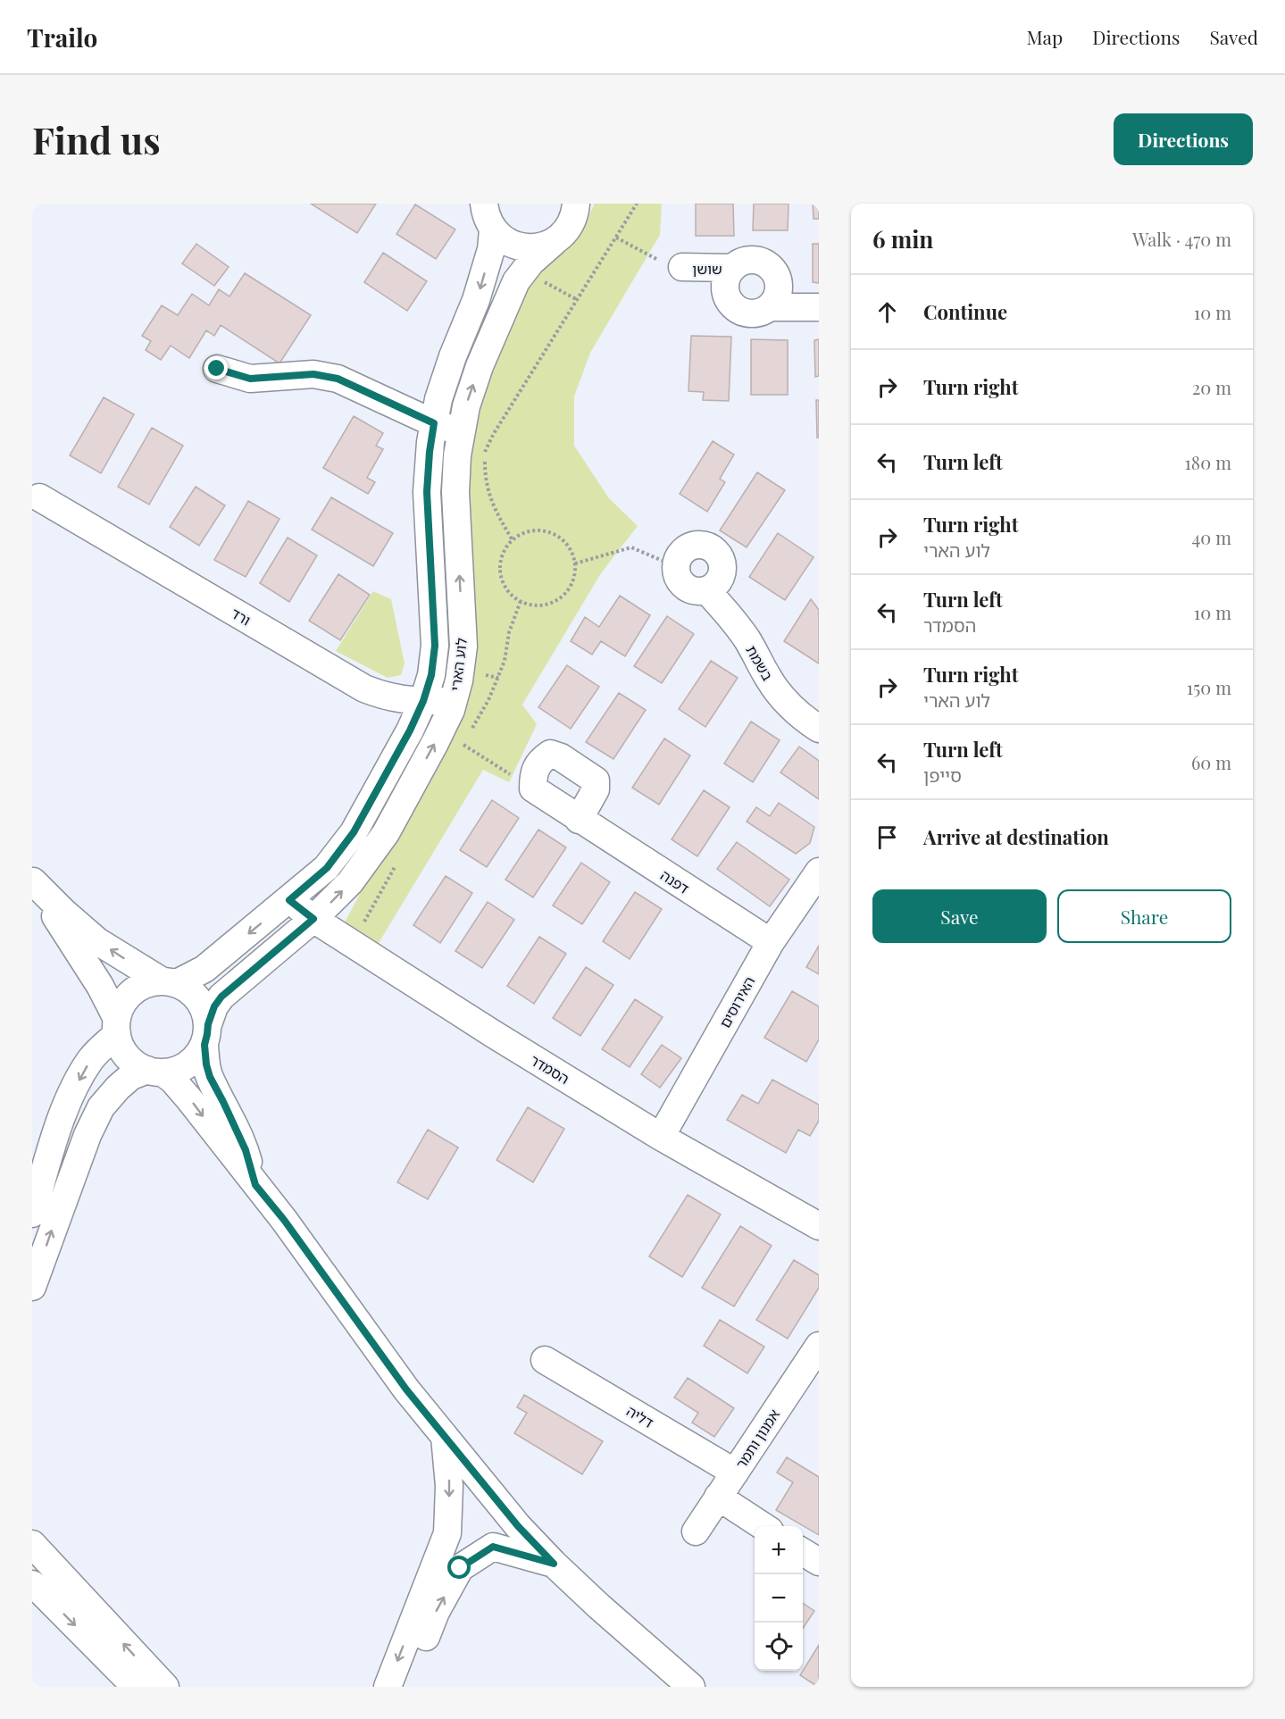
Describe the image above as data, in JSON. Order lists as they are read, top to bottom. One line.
{"streets":{"street":["שושן","ורד","בשמת","לוע הארי","דפנה","האירוסים","הסמדר","דליה","אמנון ותמר"]},"crossings":[["ורד","לוע הארי"],["לוע הארי","הסמדר"],["דפנה","האירוסים"],["האירוסים","הסמדר"],["דליה","אמנון ותמר"]],"page":{"header":"Trailo","nav":["Map","Directions","Saved"],"buttons":["Directions",["Save","Share"]],"title":"Find us","heading":["6 min","Walk · 470 m"],"list":[["Continue","10 m"],["Turn right","20 m"],["Turn left","180 m"],["Turn right","לוע הארי","40 m"],["Turn left","הסמדר","10 m"],["Turn right","לוע הארי","150 m"],["Turn left","סייפן","60 m"],"Arrive at destination"],"map_buttons":["+","−"]}}
